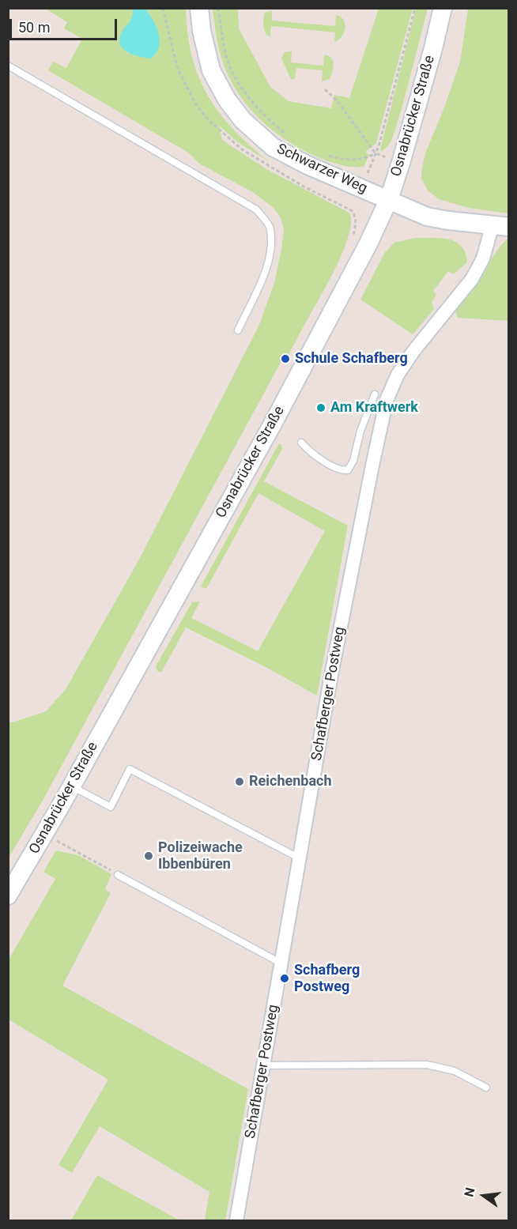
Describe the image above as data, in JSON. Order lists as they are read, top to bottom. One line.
{"streets":{"main road":["Osnabrücker Straße","Schwarzer Weg"],"street":["Schafberger Postweg"]},"crossings":[["Osnabrücker Straße","Schwarzer Weg"],["Schwarzer Weg","Schafberger Postweg"]],"places":["Schule Schafberg","Am Kraftwerk","Reichenbach","Polizeiwache Ibbenbüren","Schafberg Postweg"],"scale_bar":"50 m","north":"left"}
